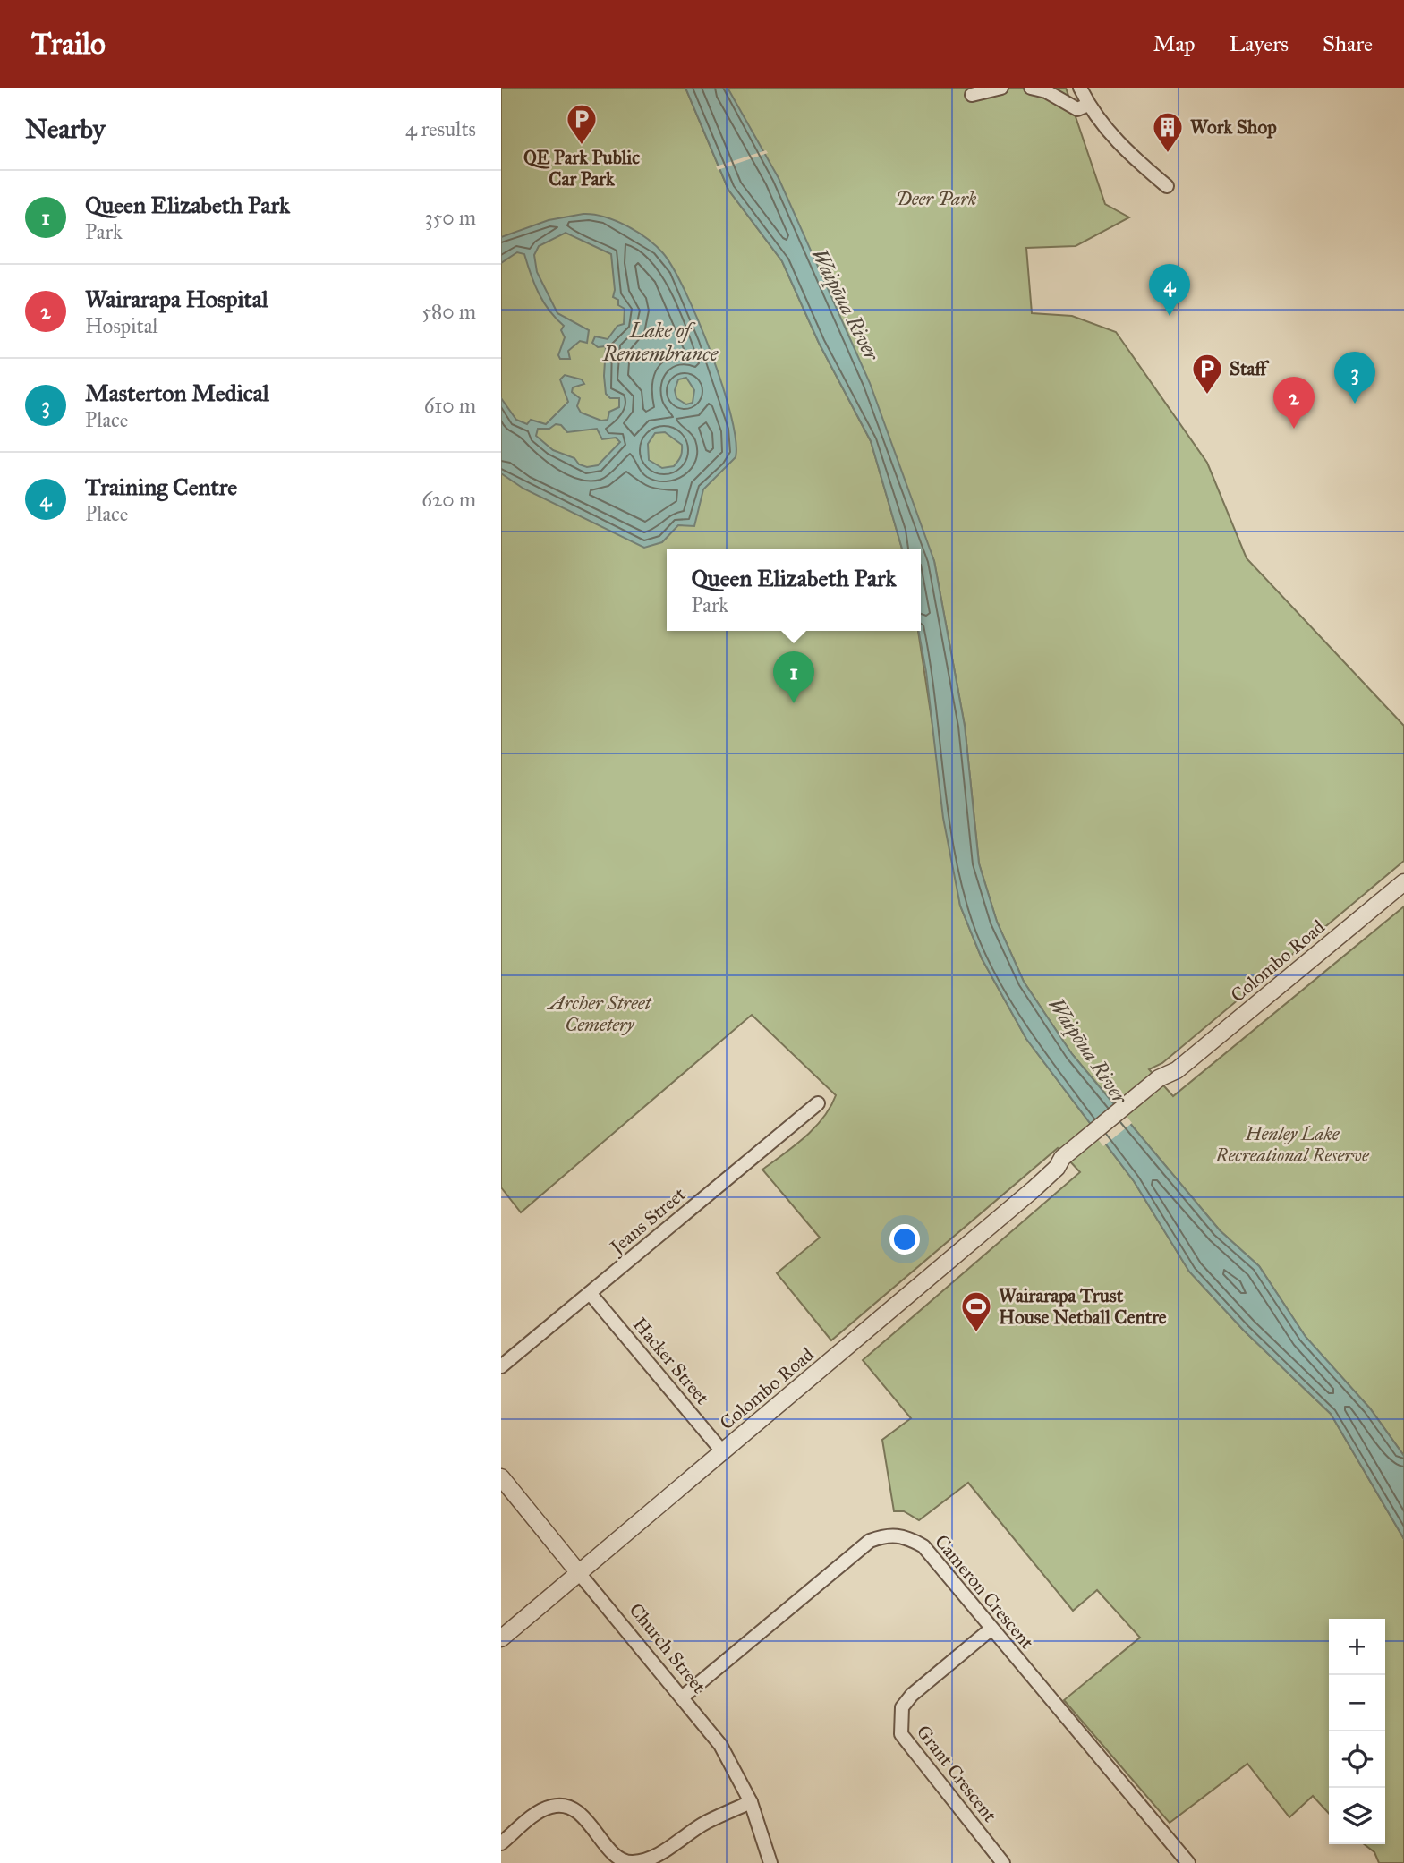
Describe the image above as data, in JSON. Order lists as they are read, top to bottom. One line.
{"streets":{"street":["Colombo Road","Jeans Street","Hacker Street","Cameron Crescent","Church Street","Grant Crescent"]},"crossings":[["Colombo Road","Hacker Street"],["Colombo Road","Church Street"],["Jeans Street","Hacker Street"],["Cameron Crescent","Church Street"],["Cameron Crescent","Grant Crescent"]],"water":["Waipōua River","Lake of Remembrance"],"parks":["Deer Park","Archer Street Cemetery","Henley Lake Recreational Reserve"],"places":{"parking":["QE Park Public Car Park","Staff"],"building":["Work Shop"],"sports":["Wairarapa Trust House Netball Centre"]},"page":{"header":"Trailo","nav":["Map","Layers","Share"],"heading":["Nearby","4 results"],"list":[{"mark":"1","name":"Queen Elizabeth Park","note":"Park","value":"350 m"},{"mark":"2","name":"Wairarapa Hospital","note":"Hospital","value":"580 m"},{"mark":"3","name":"Masterton Medical","note":"Place","value":"610 m"},{"mark":"4","name":"Training Centre","note":"Place","value":"620 m"}],"pins":["4","3","2","1"],"popup":["Queen Elizabeth Park","Park"],"map_buttons":["+","−"]}}
